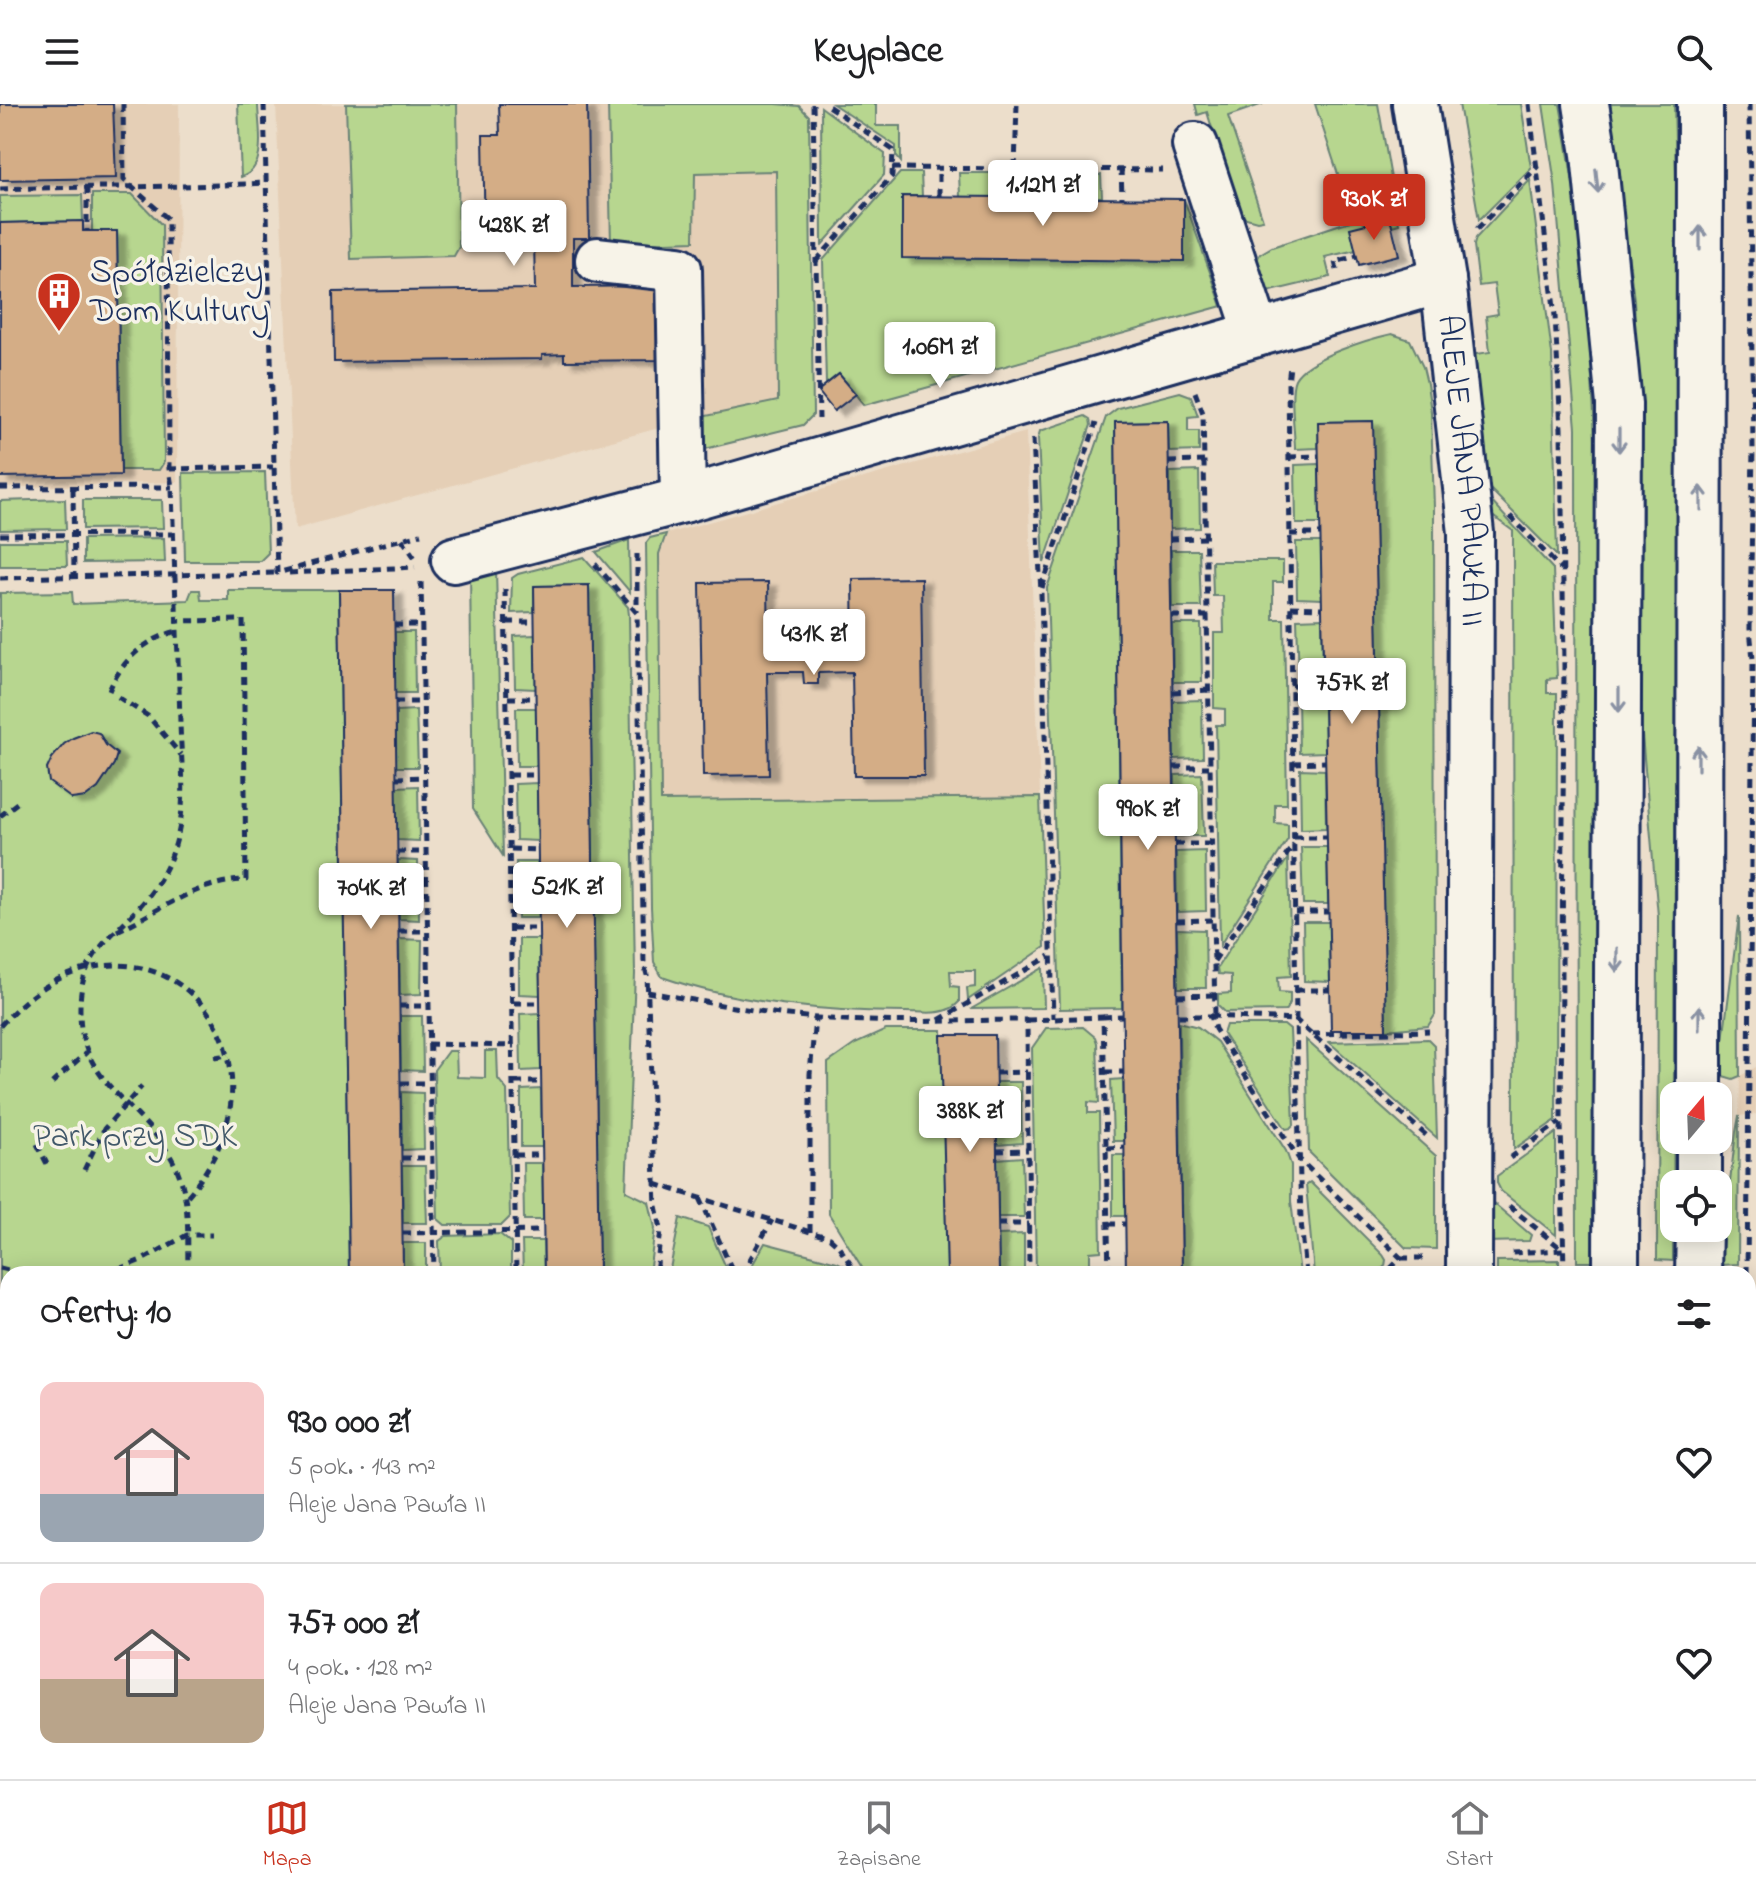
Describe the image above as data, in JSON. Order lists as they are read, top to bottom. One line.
{"streets":{"main road":["ALEJE JANA PAWŁA II"]},"parks":["Park przy SDK"],"places":{"building":["Spółdzielczy Dom Kultury"]},"north":"top","page":{"header":"Keyplace","price":["1.12M zł","930K zł","428K zł","1.06M zł","431K zł","757K zł","990K zł","521K zł","704K zł","388K zł"],"heading":"Oferty: 10","list":[{"name":"930 000 zł","note":"5 pok. · 143 m² · Aleje Jana Pawła II"},{"name":"757 000 zł","note":"4 pok. · 128 m² · Aleje Jana Pawła II"}],"tabs":["Mapa","Zapisane","Start"]}}
